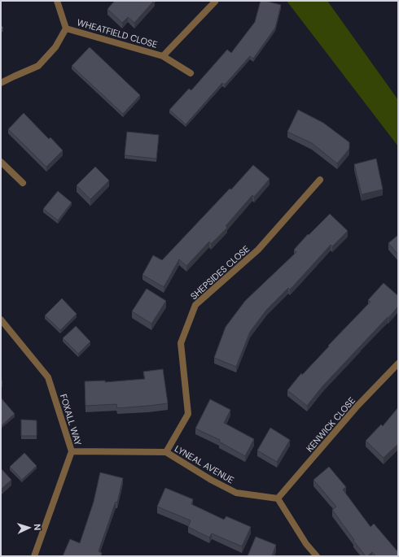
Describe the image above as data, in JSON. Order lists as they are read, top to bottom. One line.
{"streets":{"street":["WHEATFIELD CLOSE","SHEPSIDES CLOSE","FOXALL WAY","KENWICK CLOSE","LYNEAL AVENUE"]},"crossings":[["SHEPSIDES CLOSE","LYNEAL AVENUE"],["FOXALL WAY","LYNEAL AVENUE"],["KENWICK CLOSE","LYNEAL AVENUE"]],"north":"right"}
